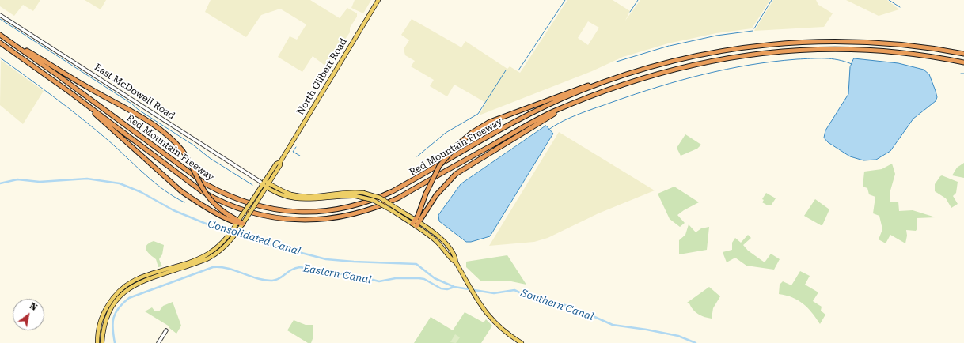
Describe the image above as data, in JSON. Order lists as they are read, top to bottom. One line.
{"streets":{"highway":["Red Mountain Freeway"],"main road":["North Gilbert Road","East McDowell Road"]},"crossings":[["North Gilbert Road","East McDowell Road"]],"water":["Consolidated Canal","Eastern Canal","Southern Canal"],"north":"top right"}
